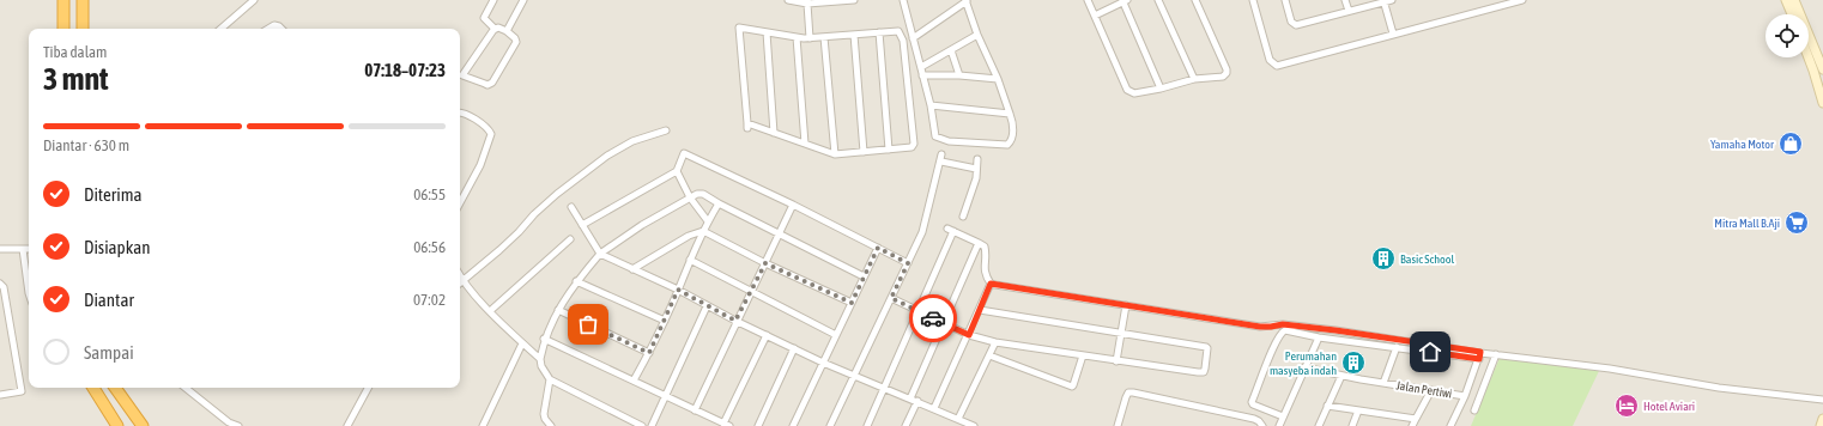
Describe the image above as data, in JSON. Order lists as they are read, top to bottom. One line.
{"streets":{"street":["Jalan Pertiwi"]},"places":{"shop":["Yamaha Motor"],"supermarket":["Mitra Mall B.Aji"],"building":["Basic School","Perumahan masyeba indah"],"hotel":["Hotel Aviari"]},"page":{"heading":["3 mnt","Tiba dalam","07:18–07:23"],"bar":"Diantar · 630 m","list":[["Diterima","06:55"],["Disiapkan","06:56"],["Diantar","07:02"],"Sampai"]}}
